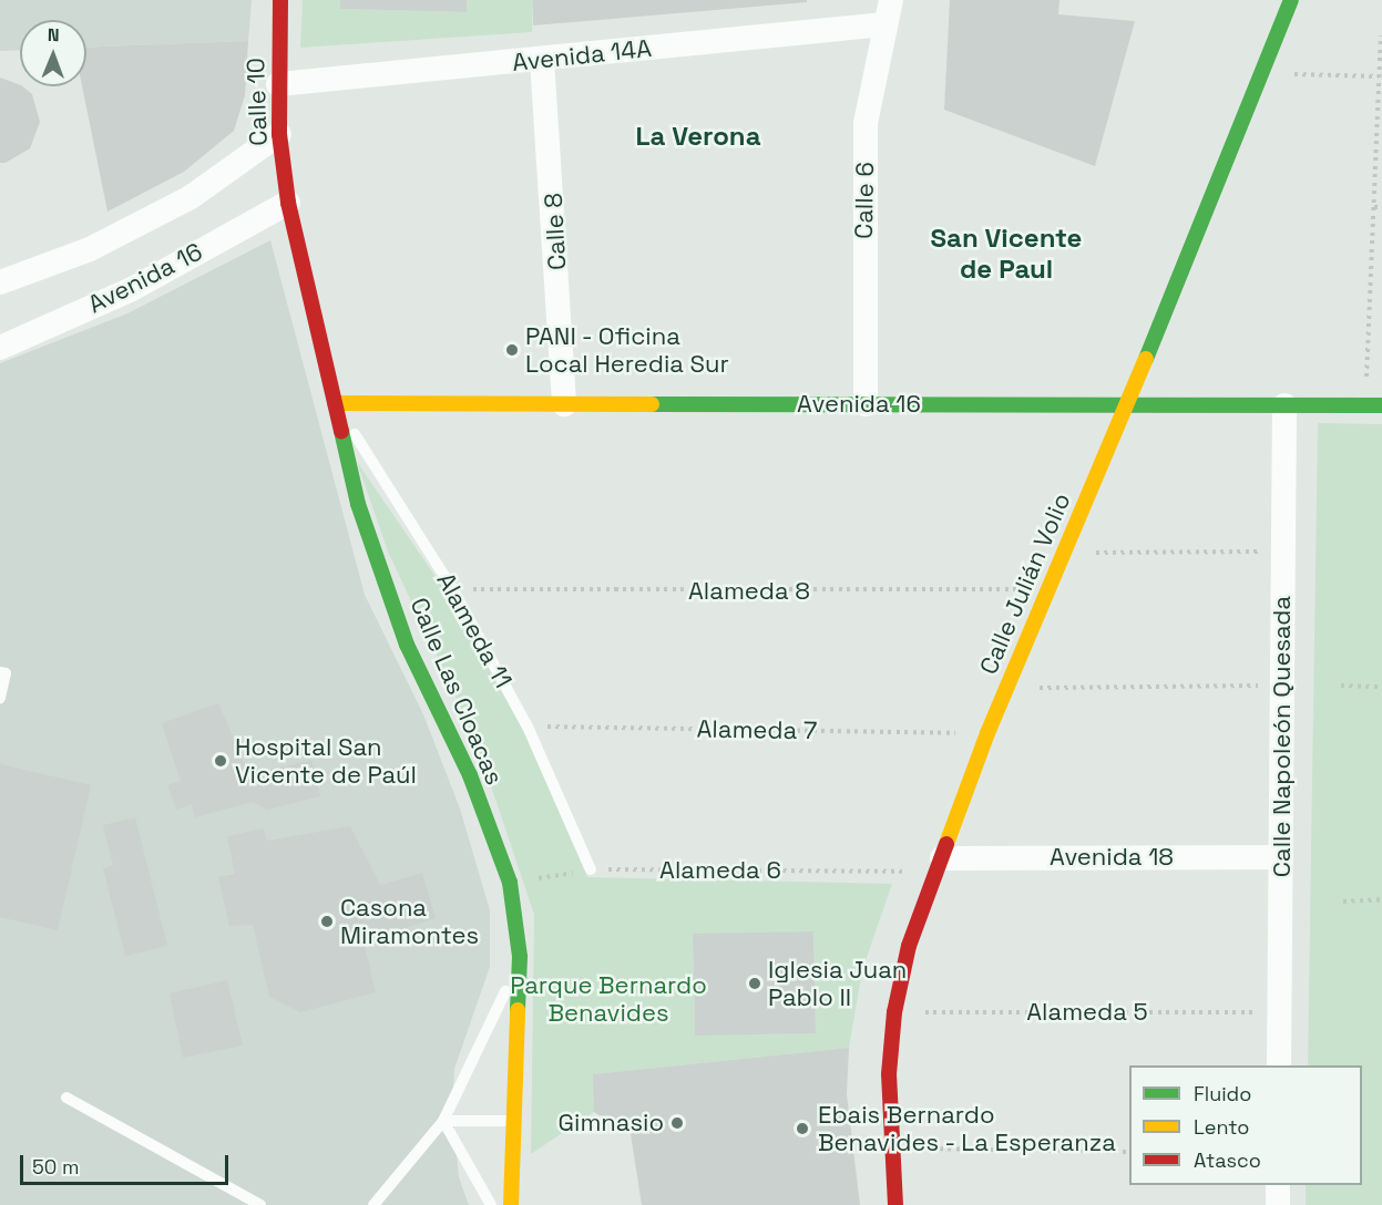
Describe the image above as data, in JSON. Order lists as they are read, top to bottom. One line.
{"streets":{"street":["Avenida 14A","Calle 10","Calle 6","Calle 8","Avenida 16","Calle Julián Volio","Calle Las Cloacas","Calle Napoleón Quesada","Avenida 18"],"lane":["Alameda 11"],"path":["Alameda 8","Alameda 7","Alameda 6","Alameda 5"]},"crossings":[["Avenida 14A","Calle 10"],["Avenida 14A","Calle 6"],["Avenida 14A","Calle 8"],["Calle 10","Avenida 16"],["Calle 10","Calle Las Cloacas"],["Calle 6","Avenida 16"],["Calle 8","Avenida 16"],["Avenida 16","Calle Julián Volio"],["Avenida 16","Alameda 11"],["Avenida 16","Calle Las Cloacas"],["Avenida 16","Calle Napoleón Quesada"],["Calle Julián Volio","Alameda 8"],["Calle Julián Volio","Alameda 7"],["Calle Julián Volio","Avenida 18"],["Calle Julián Volio","Alameda 6"],["Calle Julián Volio","Alameda 5"],["Alameda 8","Alameda 11"],["Alameda 11","Calle Las Cloacas"],["Alameda 11","Alameda 7"],["Alameda 11","Alameda 6"],["Calle Las Cloacas","Alameda 6"],["Calle Napoleón Quesada","Avenida 18"],["Calle Napoleón Quesada","Alameda 5"],["Avenida 18","Alameda 6"]],"districts":["La Verona","San Vicente de Paul"],"parks":["Parque Bernardo Benavides"],"places":["PANI - Oficina Local Heredia Sur","Hospital San Vicente de Paúl","Casona Miramontes","Iglesia Juan Pablo II","Gimnasio","Ebais Bernardo Benavides - La Esperanza"],"legend":["Fluido","Lento","Atasco"],"scale_bar":"50 m","north":"top"}
